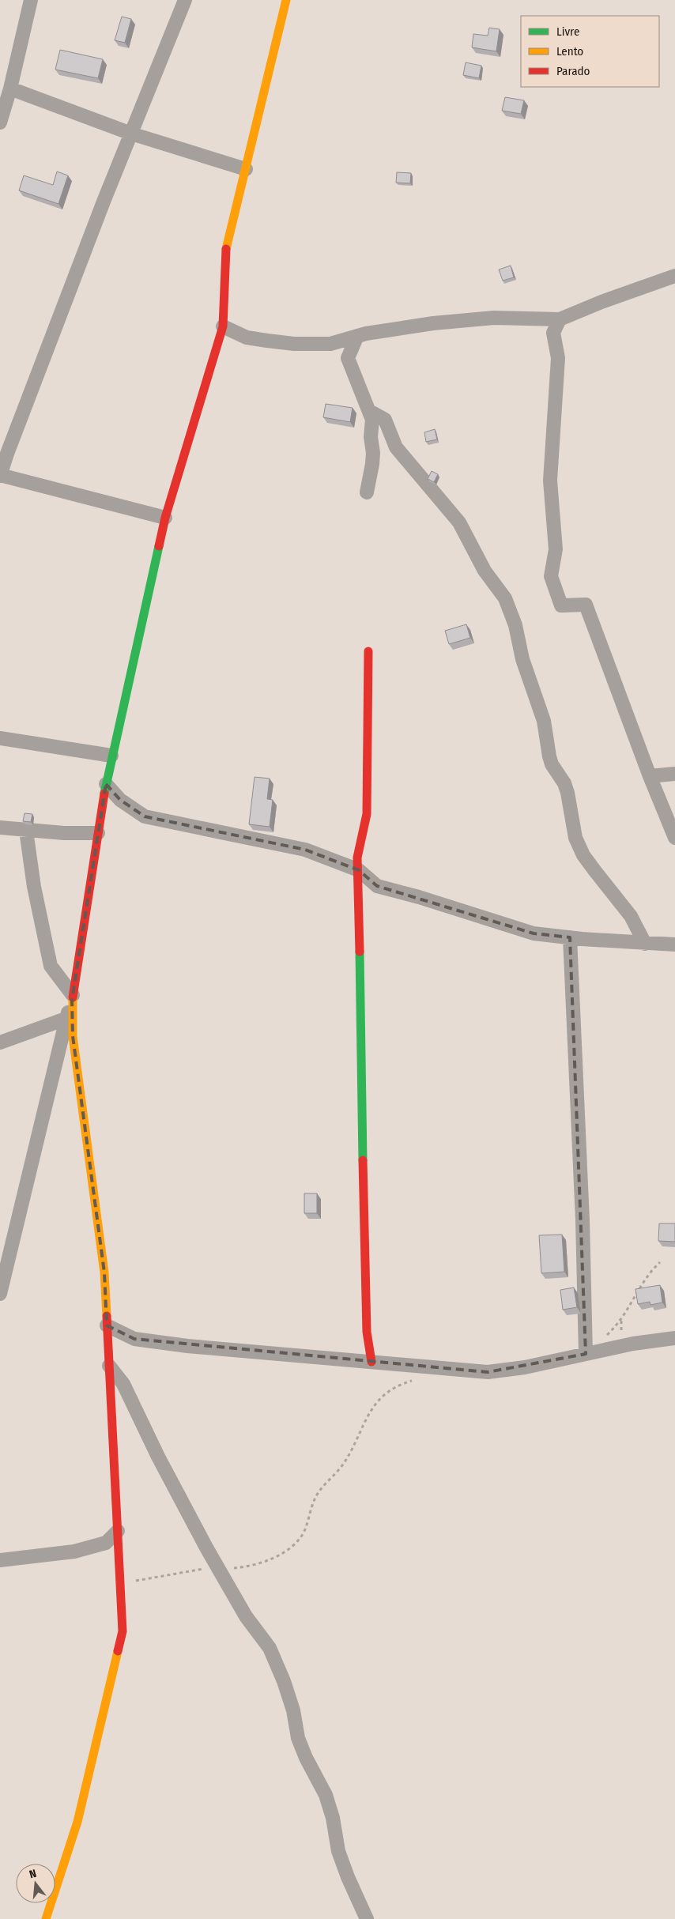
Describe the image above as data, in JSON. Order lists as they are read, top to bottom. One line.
{"legend":["Livre","Lento","Parado"],"north":"top"}
